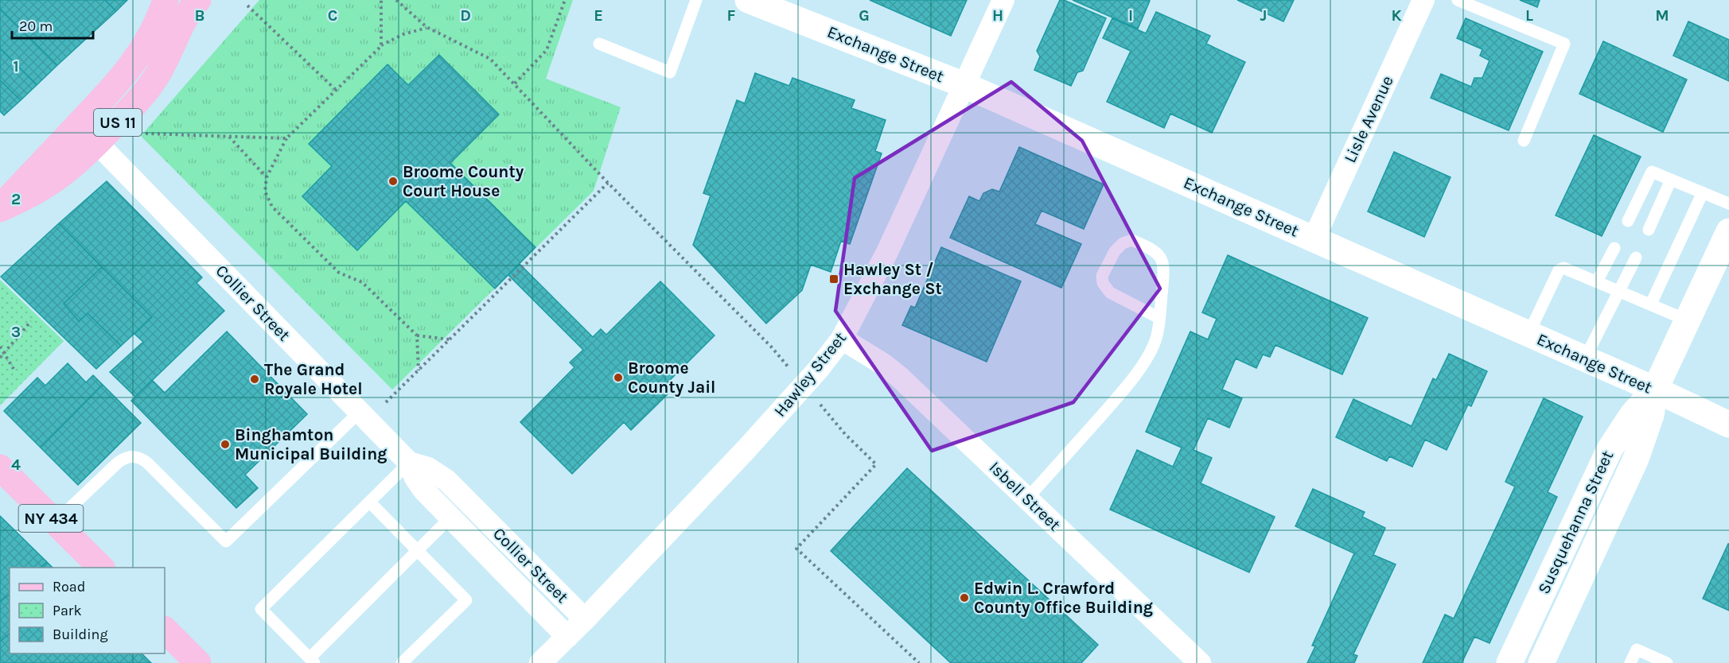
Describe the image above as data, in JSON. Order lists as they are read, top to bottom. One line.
{"streets":{"main road":["Exchange Street","US 11","NY 434","Susquehanna Street"],"street":["Lisle Avenue","Collier Street","Hawley Street","Isbell Street"]},"crossings":[["Exchange Street","Lisle Avenue"],["Exchange Street","Hawley Street"],["Exchange Street","Susquehanna Street"],["US 11","Collier Street"],["Collier Street","Hawley Street"],["Hawley Street","Isbell Street"]],"places":{"other":["Broome County Court House","Broome County Jail","The Grand Royale Hotel","Binghamton Municipal Building","Edwin L. Crawford County Office Building"],"transit":["Hawley St / Exchange St"]},"legend":["Road","Park","Building"],"scale_bar":"20 m","grid":{"columns":["B","C","D","E","F","G","H","I","J","K","L","M"],"rows":["1","2","3","4"]}}
